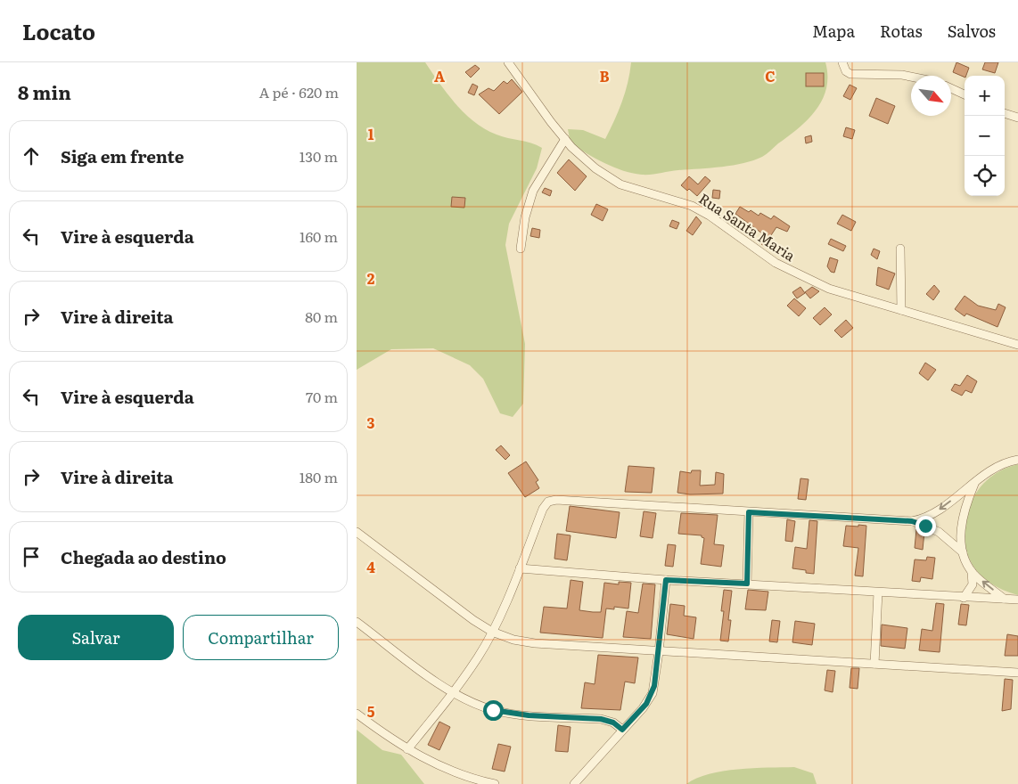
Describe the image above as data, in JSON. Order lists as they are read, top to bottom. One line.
{"streets":{"street":["Rua Santa Maria"]},"north":"bottom right","page":{"header":"Locato","nav":["Mapa","Rotas","Salvos"],"heading":["8 min","A pé · 620 m"],"map_buttons":["+","−"],"list":[["Siga em frente","130 m"],["Vire à esquerda","160 m"],["Vire à direita","80 m"],["Vire à esquerda","70 m"],["Vire à direita","180 m"],"Chegada ao destino"],"buttons":["Salvar","Compartilhar"]},"grid":{"columns":["A","B","C"],"rows":["1","2","3","4","5"]}}
